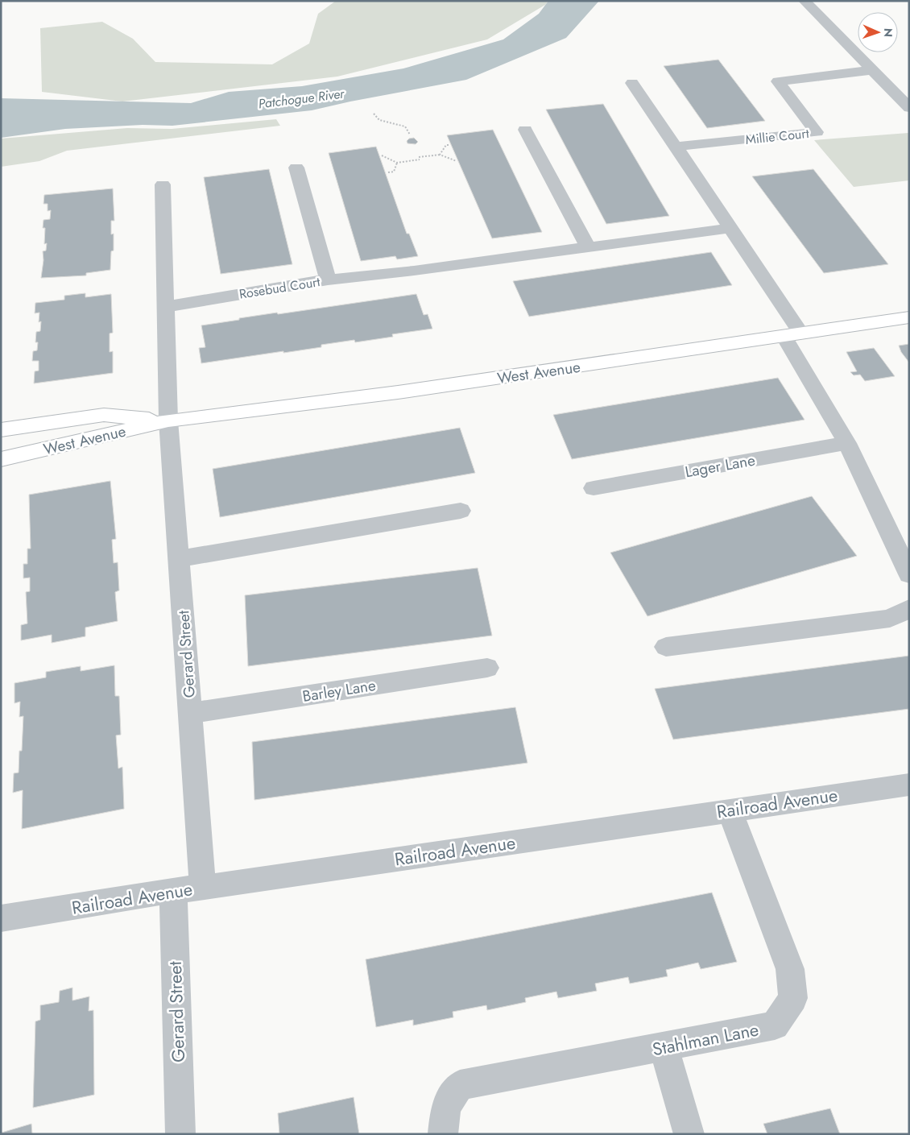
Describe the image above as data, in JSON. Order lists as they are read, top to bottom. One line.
{"streets":{"main road":["West Avenue"],"street":["Millie Court","Rosebud Court","Lager Lane","Gerard Street","Barley Lane","Railroad Avenue","Stahlman Lane"]},"crossings":[["West Avenue","Gerard Street"],["Gerard Street","Barley Lane"],["Gerard Street","Railroad Avenue"],["Railroad Avenue","Stahlman Lane"]],"water":["Patchogue River"],"north":"right"}
